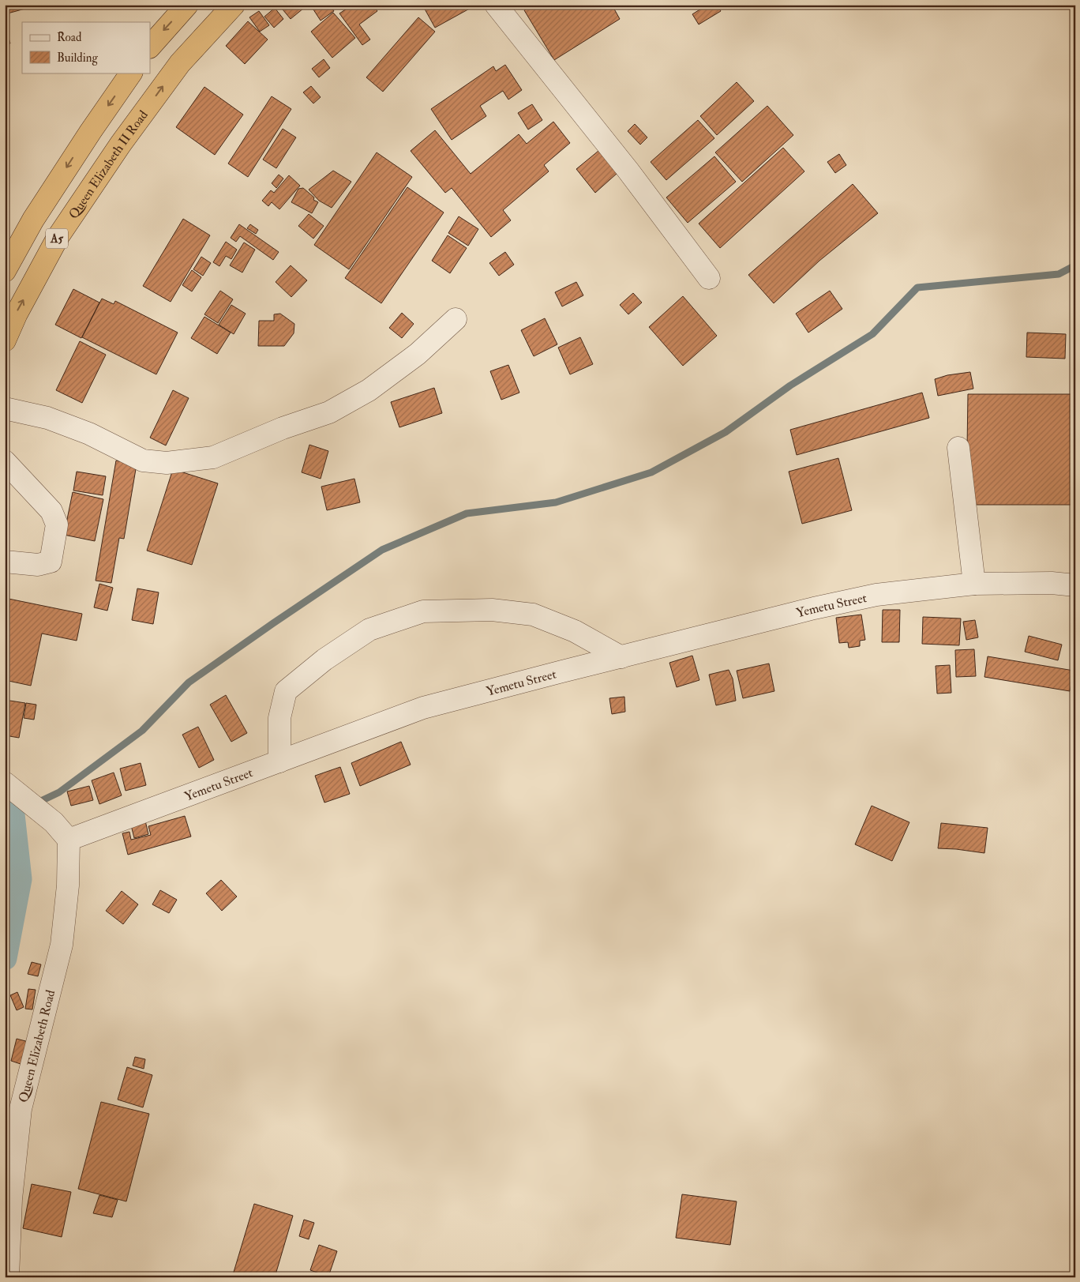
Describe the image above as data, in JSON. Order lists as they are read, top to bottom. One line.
{"streets":{"highway":["Queen Elizabeth II Road","A5"],"street":["Yemetu Street","Queen Elizabeth Road"]},"crossings":[["Yemetu Street","Queen Elizabeth Road"]],"legend":["Road","Building"]}
